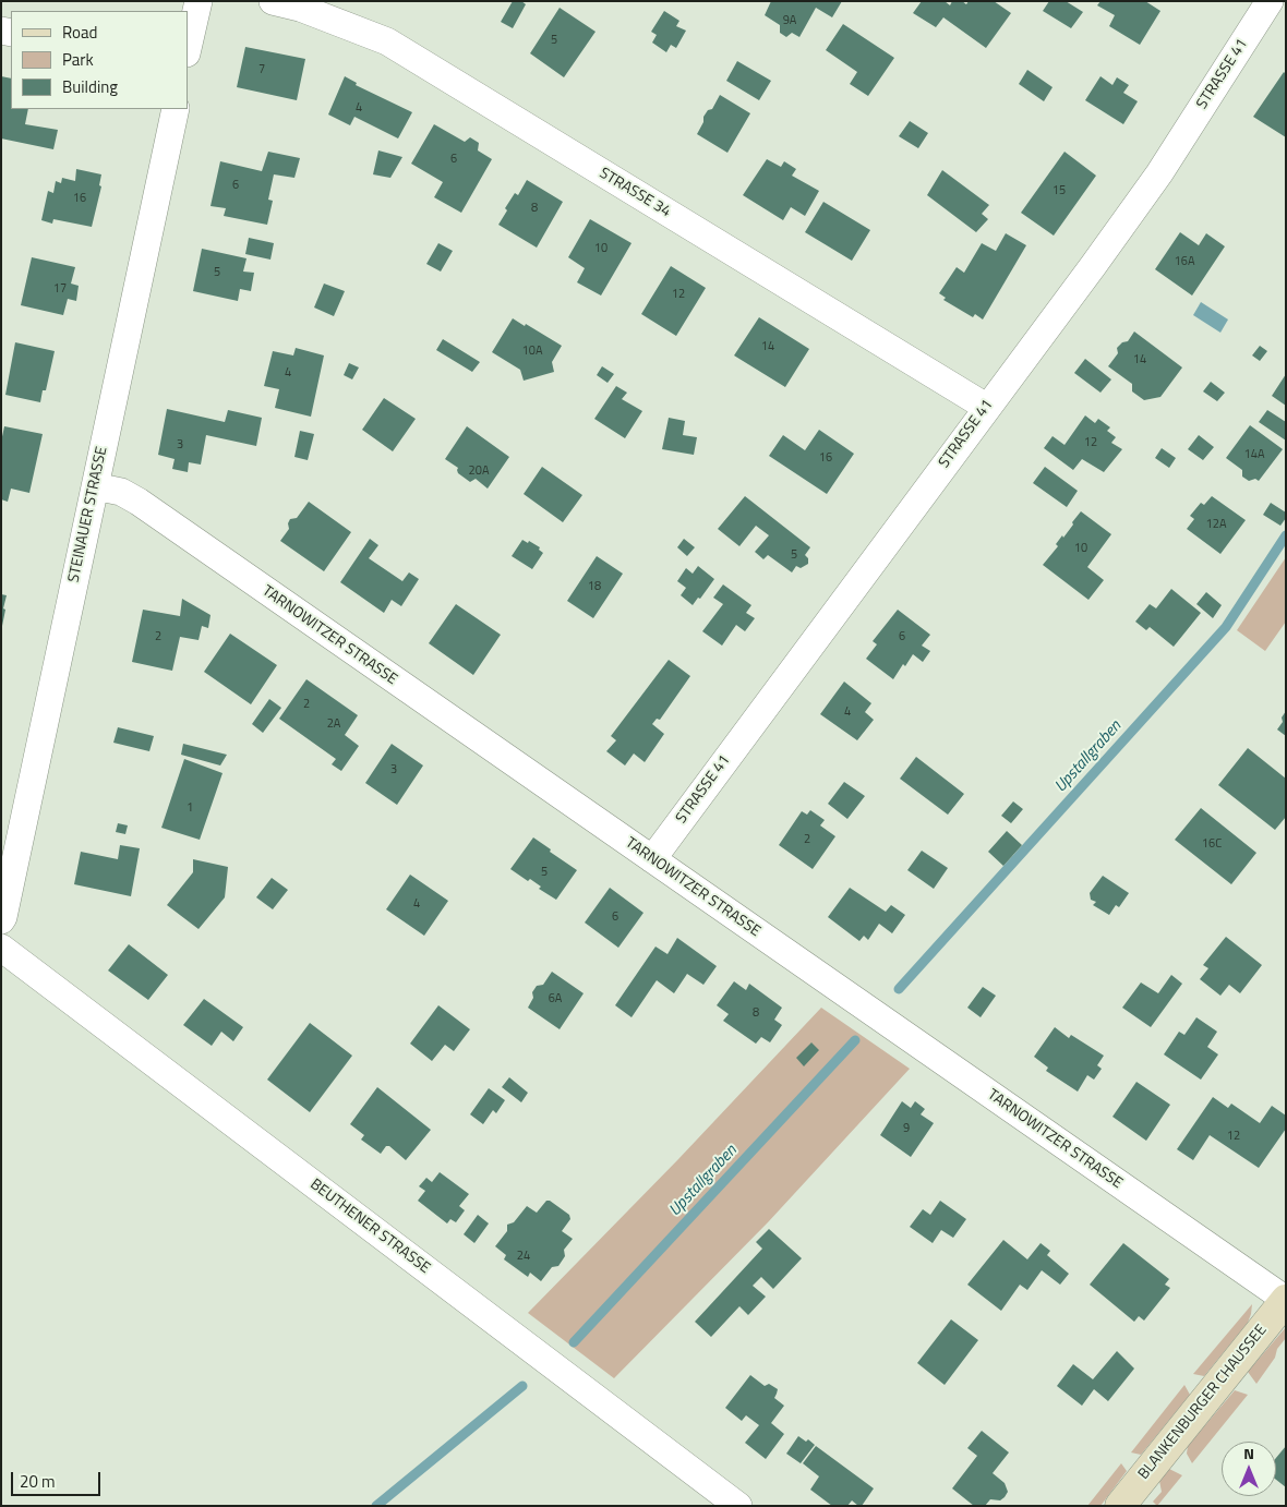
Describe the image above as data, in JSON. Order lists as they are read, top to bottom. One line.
{"streets":{"main road":["BLANKENBURGER CHAUSSEE"],"street":["STRASSE 41","STRASSE 34","STEINAUER STRASSE","TARNOWITZER STRASSE","BEUTHENER STRASSE"]},"crossings":[["STRASSE 41","STRASSE 34"],["STRASSE 41","TARNOWITZER STRASSE"],["STEINAUER STRASSE","TARNOWITZER STRASSE"],["TARNOWITZER STRASSE","BLANKENBURGER CHAUSSEE"]],"water":["Upstallgraben"],"house_numbers":["9A","5","7","4","6","6","15","16","8","10","16A","5","17","12","14","10A","14","4","12","3","14A","16","20A","12A","10","5","18","2","6","2","4","2A","3","1","2","16C","5","4","6","6A","8","9","12","24"],"legend":["Road","Park","Building"],"scale_bar":"20 m","north":"top"}
